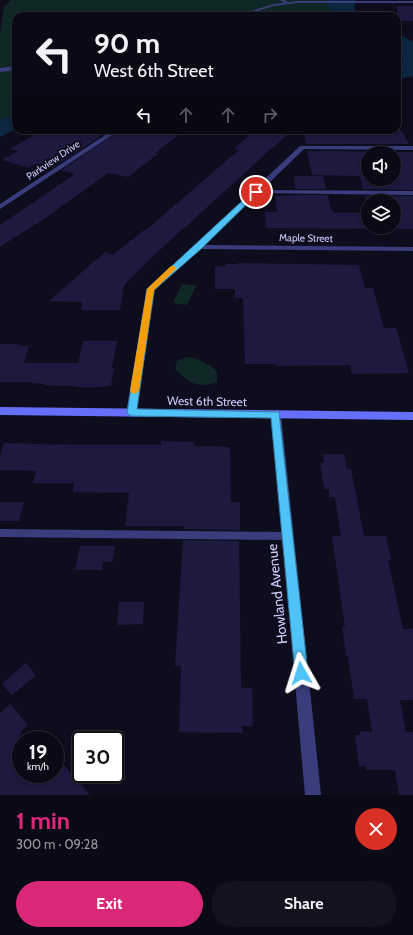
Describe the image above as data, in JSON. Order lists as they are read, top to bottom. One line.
{"streets":{"street":["Parkview Drive","Maple Street","West 6th Street","Howland Avenue"]},"crossings":[["West 6th Street","Howland Avenue"]],"page":{"turn":["90 m","West 6th Street"],"speed":"19 km/h","limit":"30","heading":["1 min","300 m · 09:28"],"buttons":["Exit","Share"]}}
